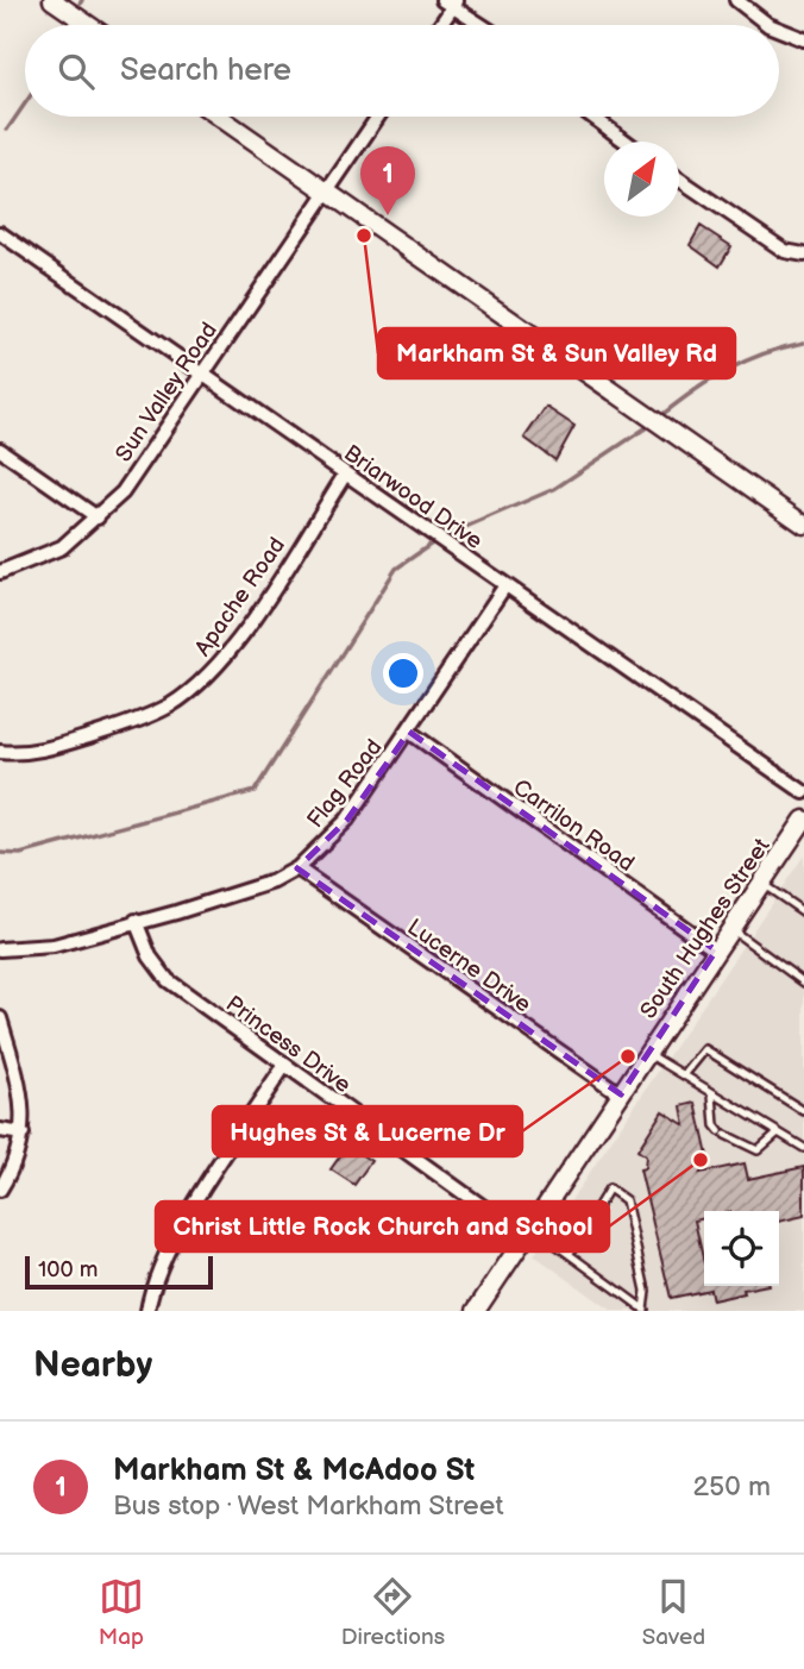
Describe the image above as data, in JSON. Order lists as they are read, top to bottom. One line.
{"streets":{"main road":["South Hughes Street"],"street":["Sun Valley Road","Briarwood Drive","Apache Road","Flag Road","Carrilon Road","Lucerne Drive","Princess Drive"]},"crossings":[["Sun Valley Road","Briarwood Drive"],["Briarwood Drive","Apache Road"],["Briarwood Drive","Flag Road"],["Flag Road","Carrilon Road"],["Flag Road","Lucerne Drive"],["Flag Road","Princess Drive"],["Carrilon Road","South Hughes Street"],["South Hughes Street","Lucerne Drive"],["South Hughes Street","Princess Drive"]],"places":["Markham St & Sun Valley Rd","Hughes St & Lucerne Dr","Christ Little Rock Church and School"],"scale_bar":"100 m","north":"top right","page":{"search":"Search here","pins":"1","scale":"100 m","heading":"Nearby","list":[{"mark":"1","name":"Markham St & McAdoo St","note":"Bus stop · West Markham Street","value":"250 m"}],"nav":["Map","Directions","Saved"]}}
